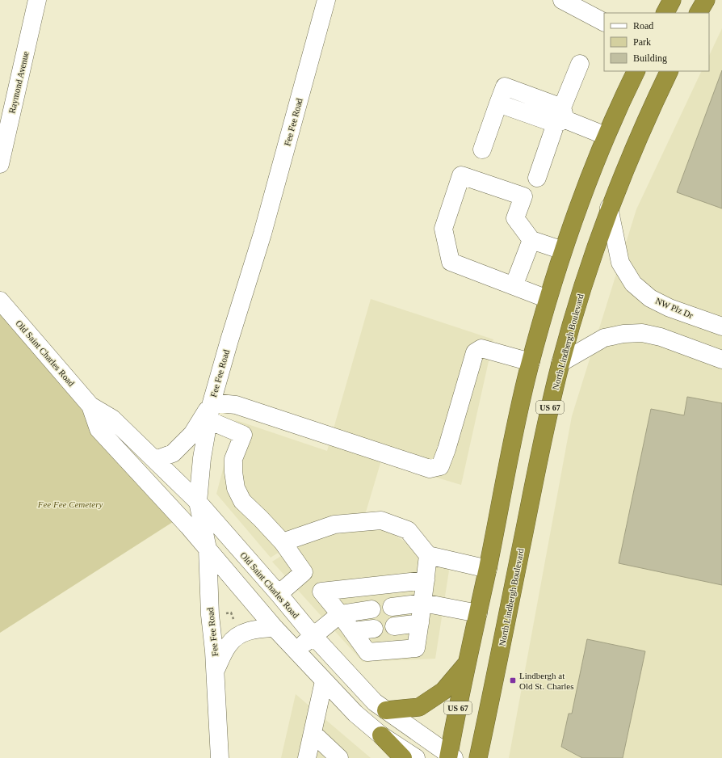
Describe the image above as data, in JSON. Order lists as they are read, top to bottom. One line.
{"streets":{"highway":["North Lindbergh Boulevard","US 67"],"street":["Raymond Avenue","Fee Fee Road","NW Plz Dr","Old Saint Charles Road"]},"crossings":[["Fee Fee Road","Old Saint Charles Road"],["NW Plz Dr","North Lindbergh Boulevard"],["Old Saint Charles Road","US 67"]],"parks":["Fee Fee Cemetery"],"places":{"transit":["Lindbergh at Old St. Charles"]},"legend":["Road","Park","Building"]}
